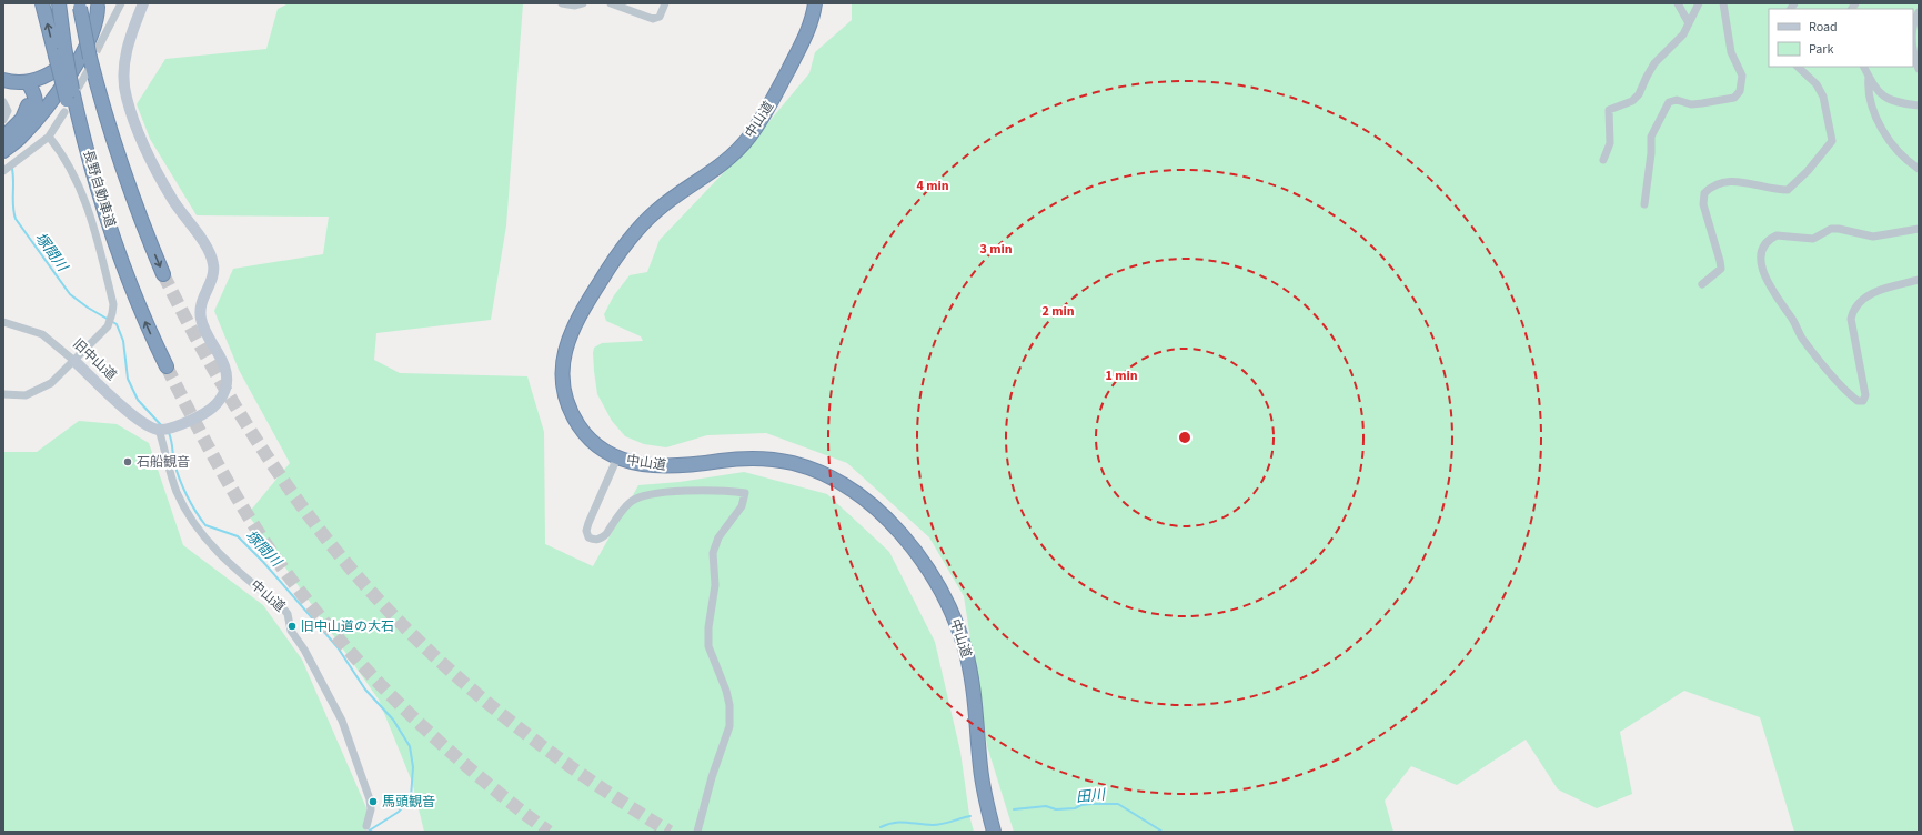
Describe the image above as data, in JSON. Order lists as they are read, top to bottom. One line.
{"streets":{"highway":["中山道","長野自動車道"],"street":["旧中山道"]},"crossings":[["中山道","旧中山道"]],"water":["塚間川","田川"],"places":["石船観音","旧中山道の大石","馬頭観音"],"legend":["Road","Park"],"rings":["4 min","3 min","2 min","1 min"]}
